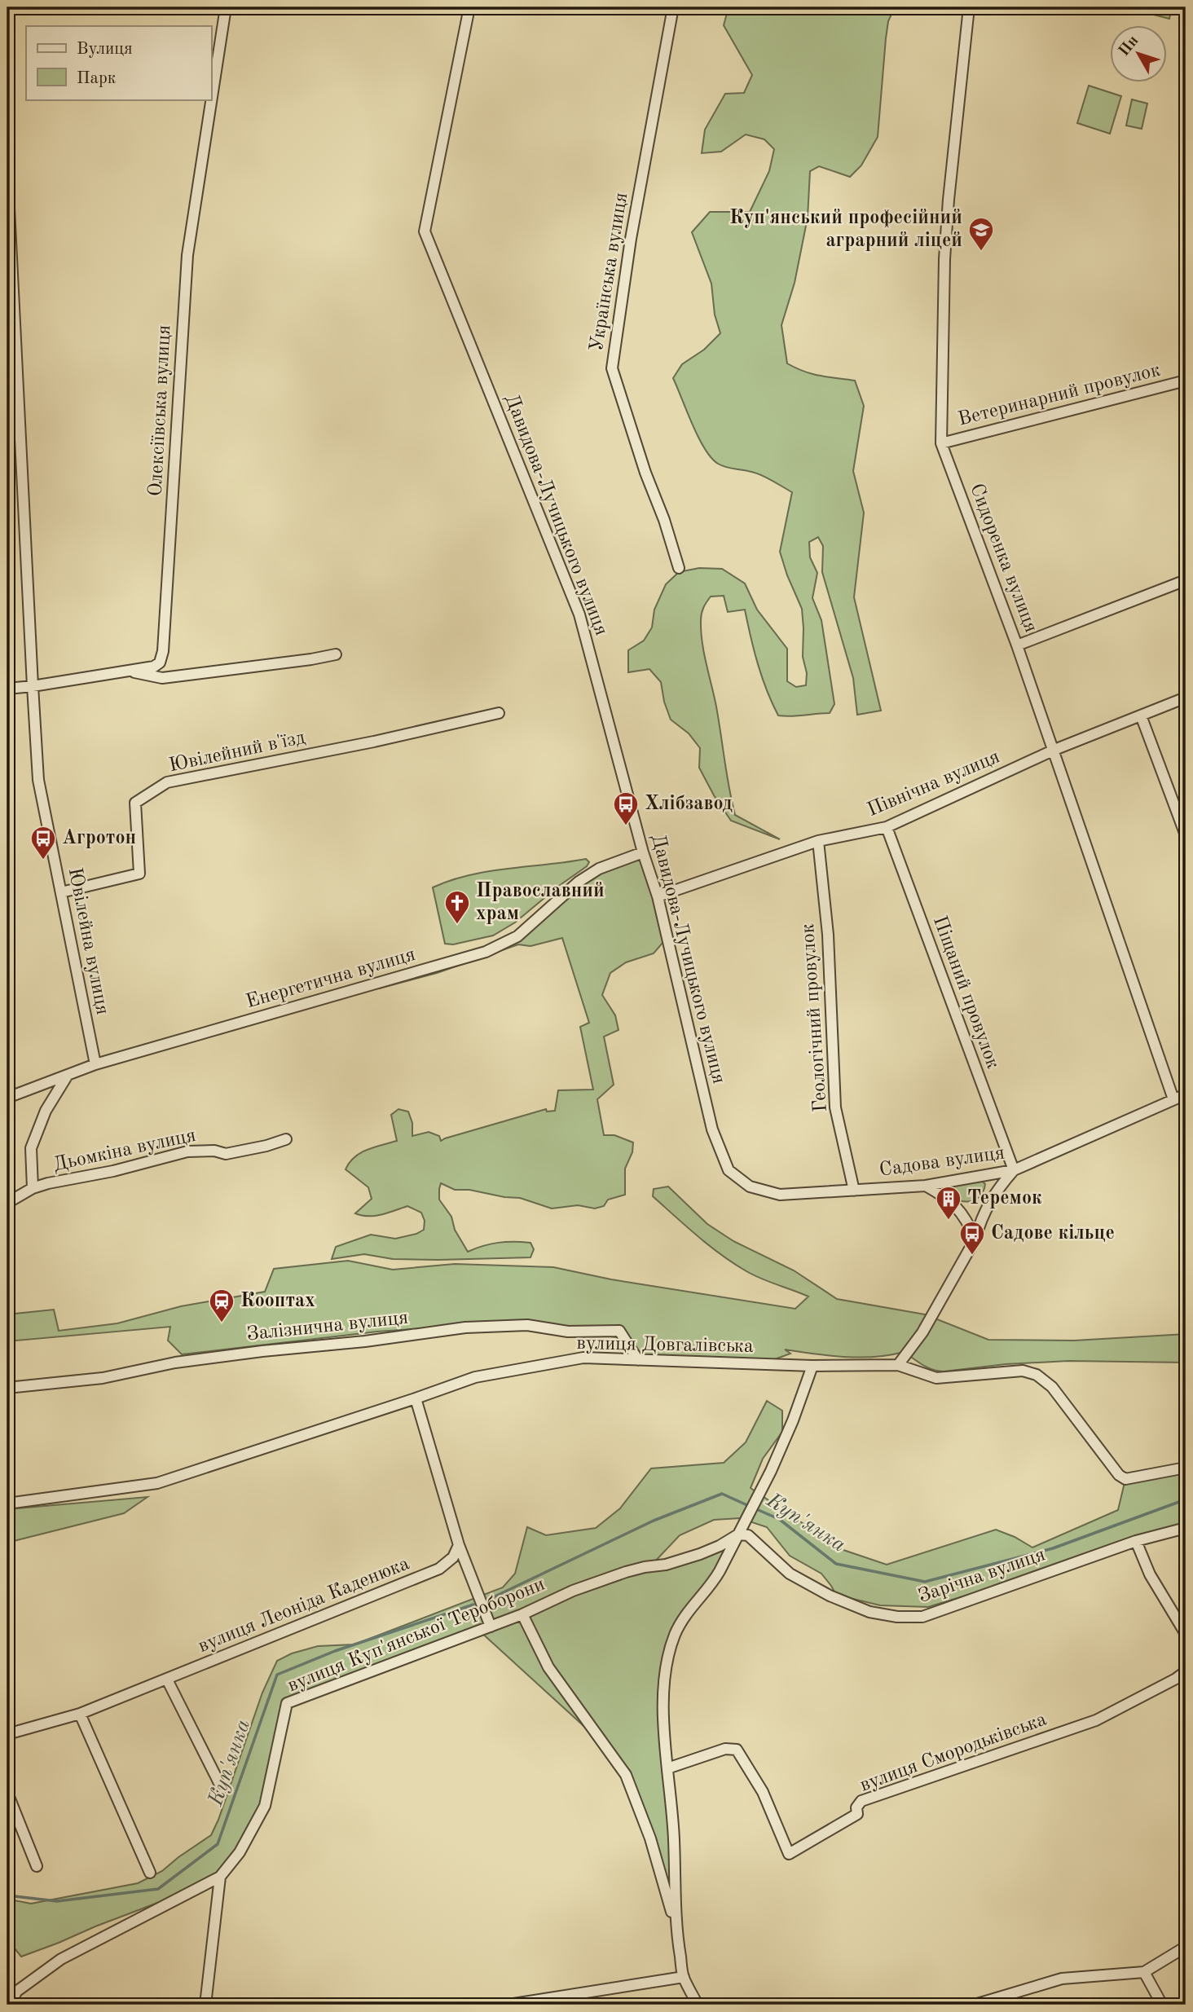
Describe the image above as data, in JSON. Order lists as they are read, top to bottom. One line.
{"streets":{"street":["Українська вулиця","Ветеринарний провулок","Олексіївська вулиця","Давидова-Лучицького вулиця","Сидоренка вулиця","Ювілейний в'їзд","Північна вулиця","Ювілейна вулиця","Енергетична вулиця","Піщаний провулок","Геологічний провулок","Дьомкіна вулиця","Садова вулиця","Залізнична вулиця","вулиця Довгалівська","Зарічна вулиця","вулиця Леоніда Каденюка","вулиця Куп'янської Тероборони","вулиця Смородьківська"]},"crossings":[["Ветеринарний провулок","Сидоренка вулиця"],["Олексіївська вулиця","Ювілейна вулиця"],["Давидова-Лучицького вулиця","Північна вулиця"],["Давидова-Лучицького вулиця","Енергетична вулиця"],["Давидова-Лучицького вулиця","Садова вулиця"],["Сидоренка вулиця","Північна вулиця"],["Сидоренка вулиця","Садова вулиця"],["Ювілейний в'їзд","Ювілейна вулиця"],["Північна вулиця","Піщаний провулок"],["Північна вулиця","Геологічний провулок"],["Ювілейна вулиця","Енергетична вулиця"],["Піщаний провулок","Садова вулиця"],["Геологічний провулок","Садова вулиця"],["Залізнична вулиця","вулиця Довгалівська"],["Зарічна вулиця","вулиця Куп'янської Тероборони"]],"water":["Куп'янка"],"places":{"school or university":["Куп'янський професійний аграрний ліцей"],"bus stop":["Хлібзавод","Агротон","Садове кільце"],"church":["Православний храм"],"building":["Теремок"],"station":["Кооптах"]},"legend":["Вулиця","Парк"],"north":"top left"}
